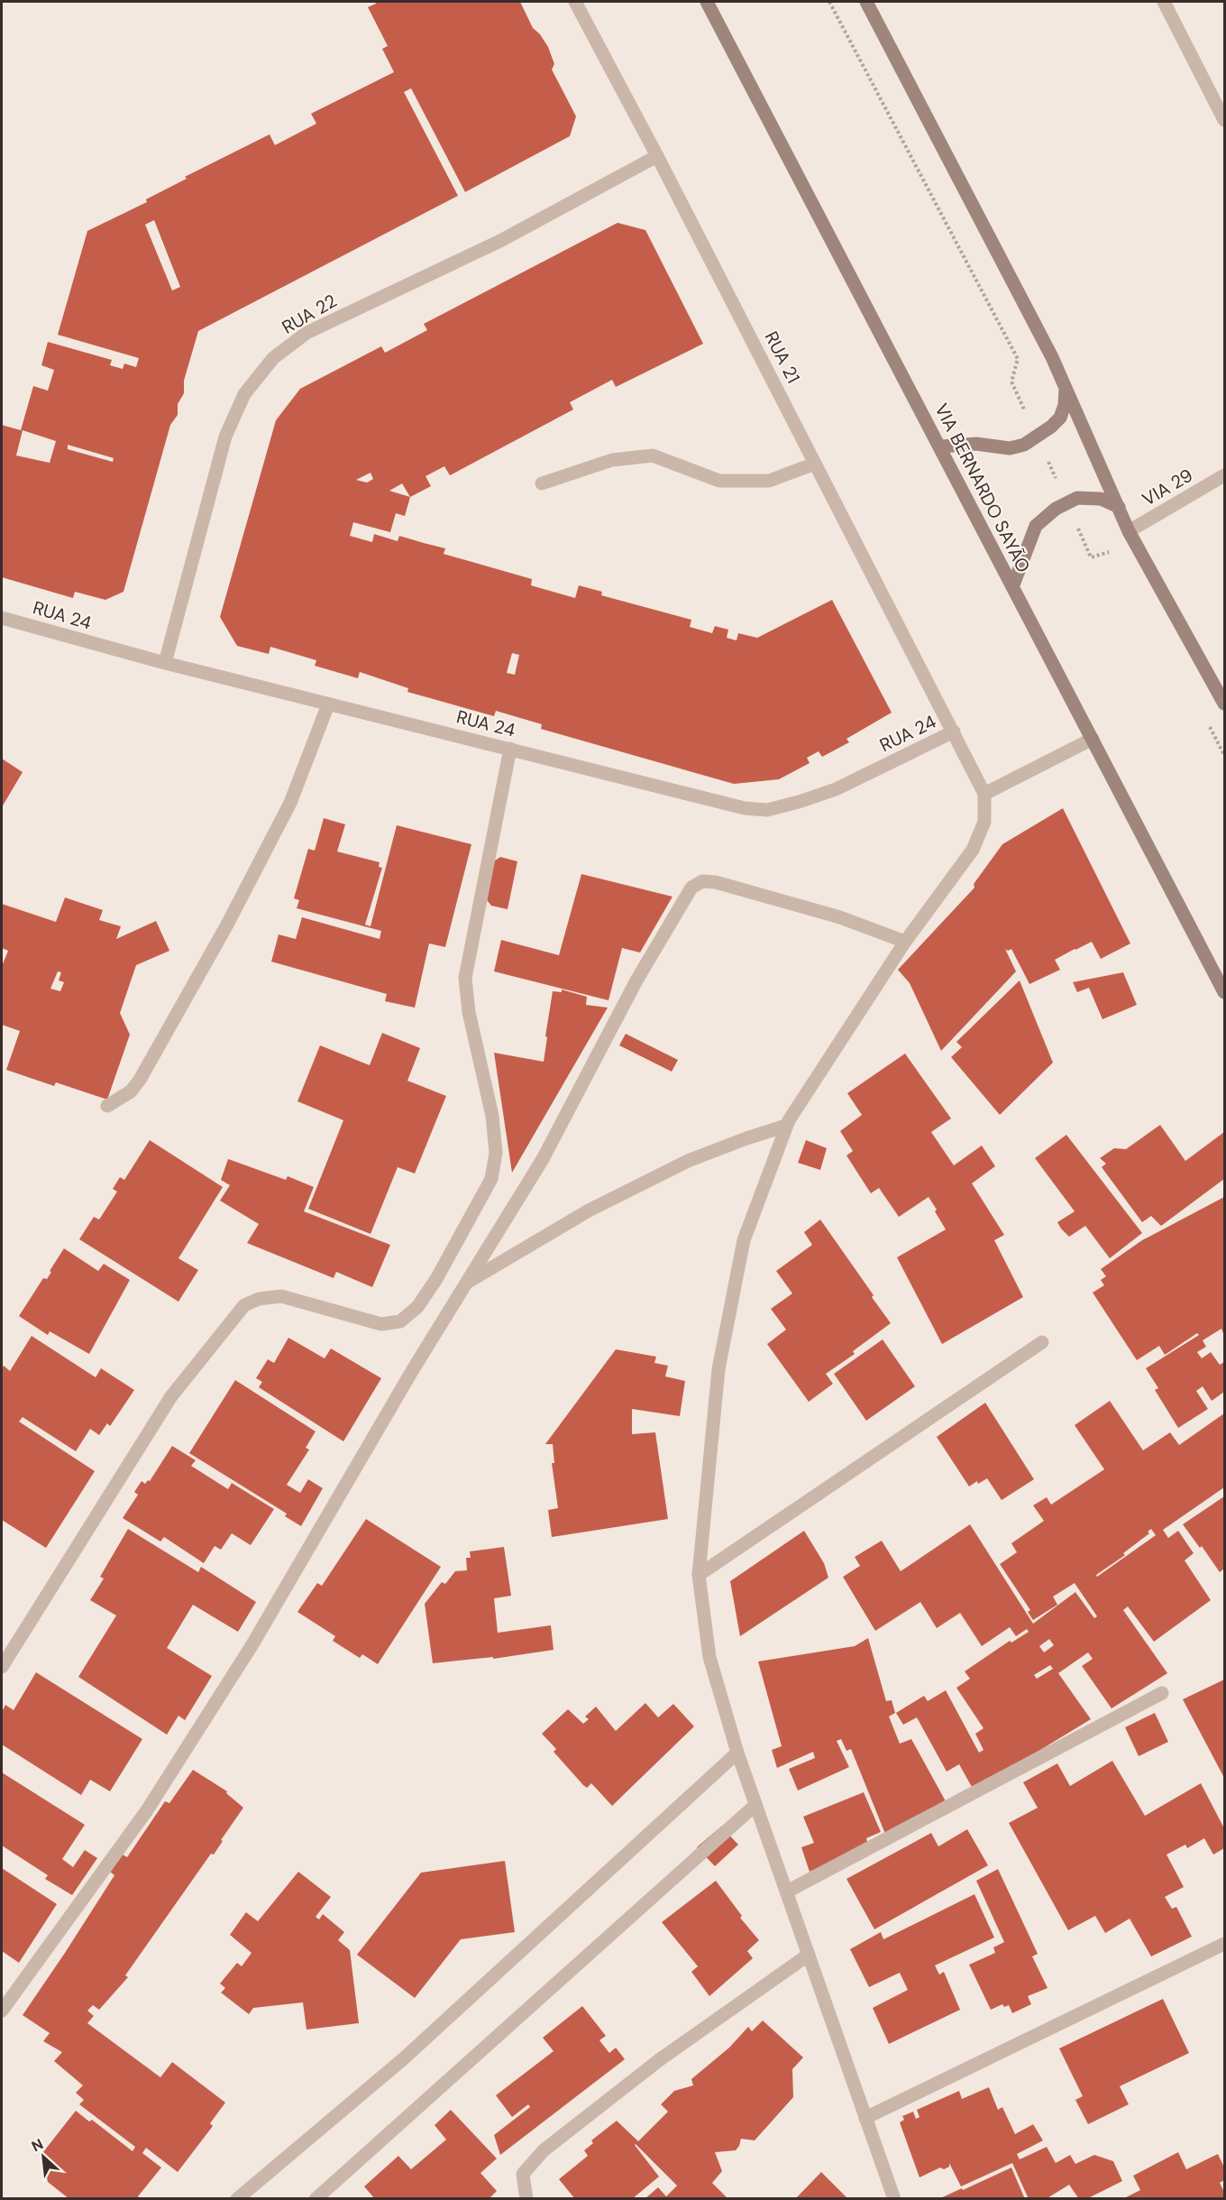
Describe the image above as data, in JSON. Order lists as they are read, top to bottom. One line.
{"streets":{"main road":["VIA BERNARDO SAYÃO"],"street":["RUA 22","RUA 21","VIA 29","RUA 24"]},"crossings":[["RUA 22","RUA 21"],["RUA 22","RUA 24"],["RUA 21","RUA 24"]],"north":"top left"}
